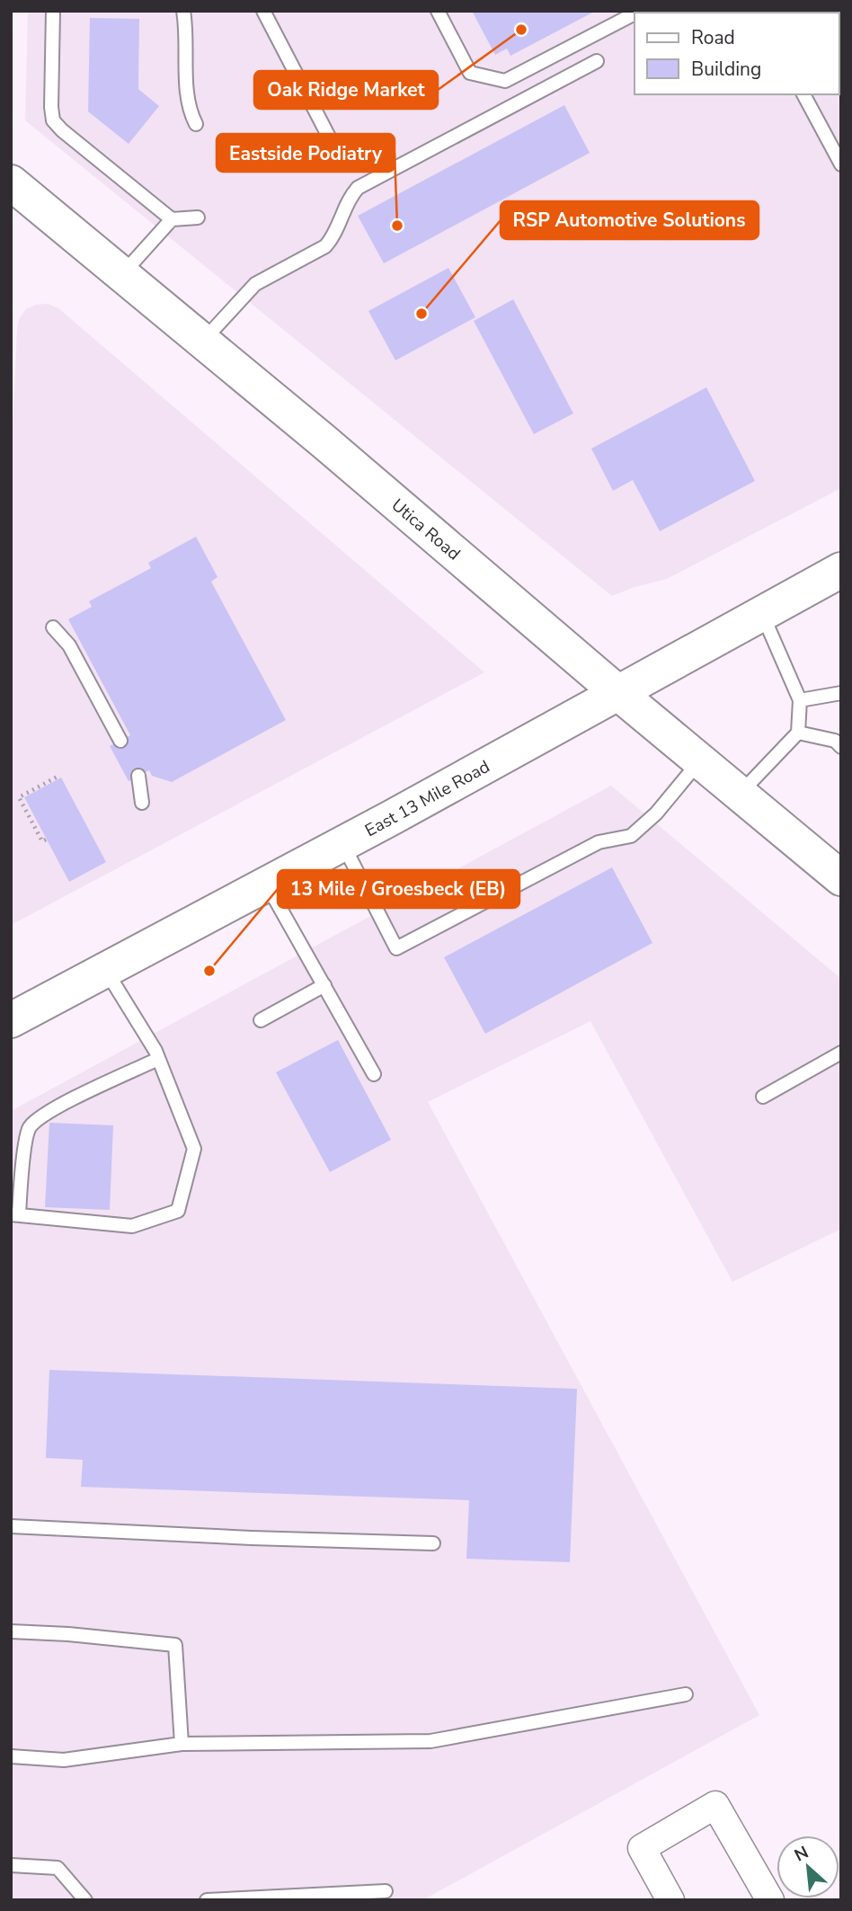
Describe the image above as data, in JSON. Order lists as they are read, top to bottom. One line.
{"streets":{"main road":["Utica Road","East 13 Mile Road"]},"crossings":[["Utica Road","East 13 Mile Road"]],"places":["Oak Ridge Market","Eastside Podiatry","RSP Automotive Solutions","13 Mile / Groesbeck (EB)"],"legend":["Road","Building"],"north":"top left"}
